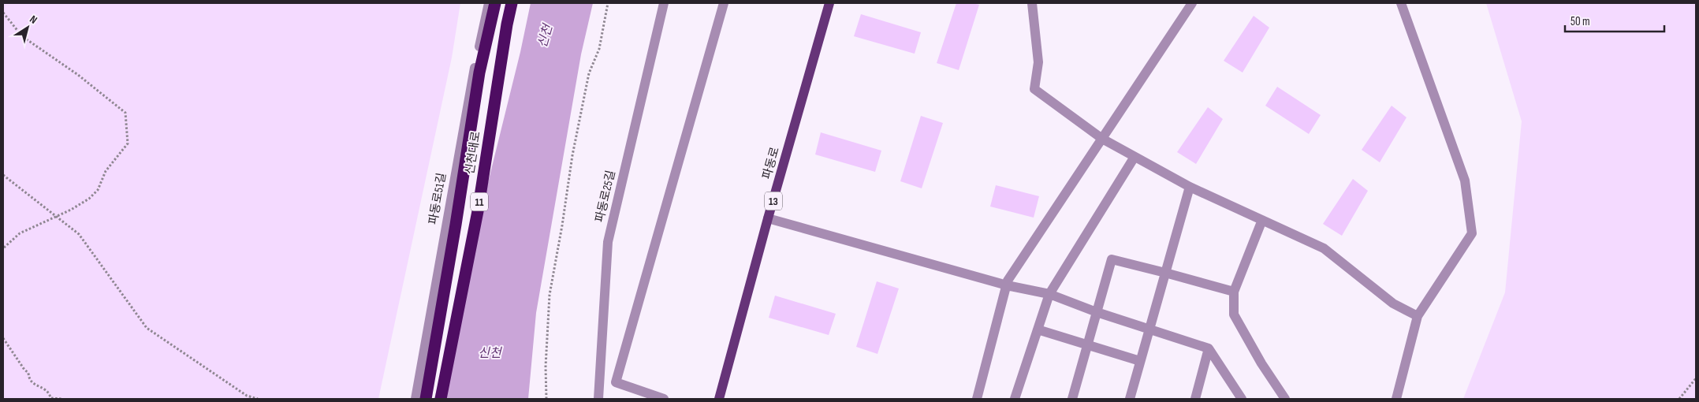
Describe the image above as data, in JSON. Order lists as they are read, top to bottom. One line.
{"streets":{"highway":["신천대로","11"],"main road":["파동로","13"],"street":["파동로25길","파동로51길"]},"water":["신천"],"scale_bar":"50 m","north":"top right"}
